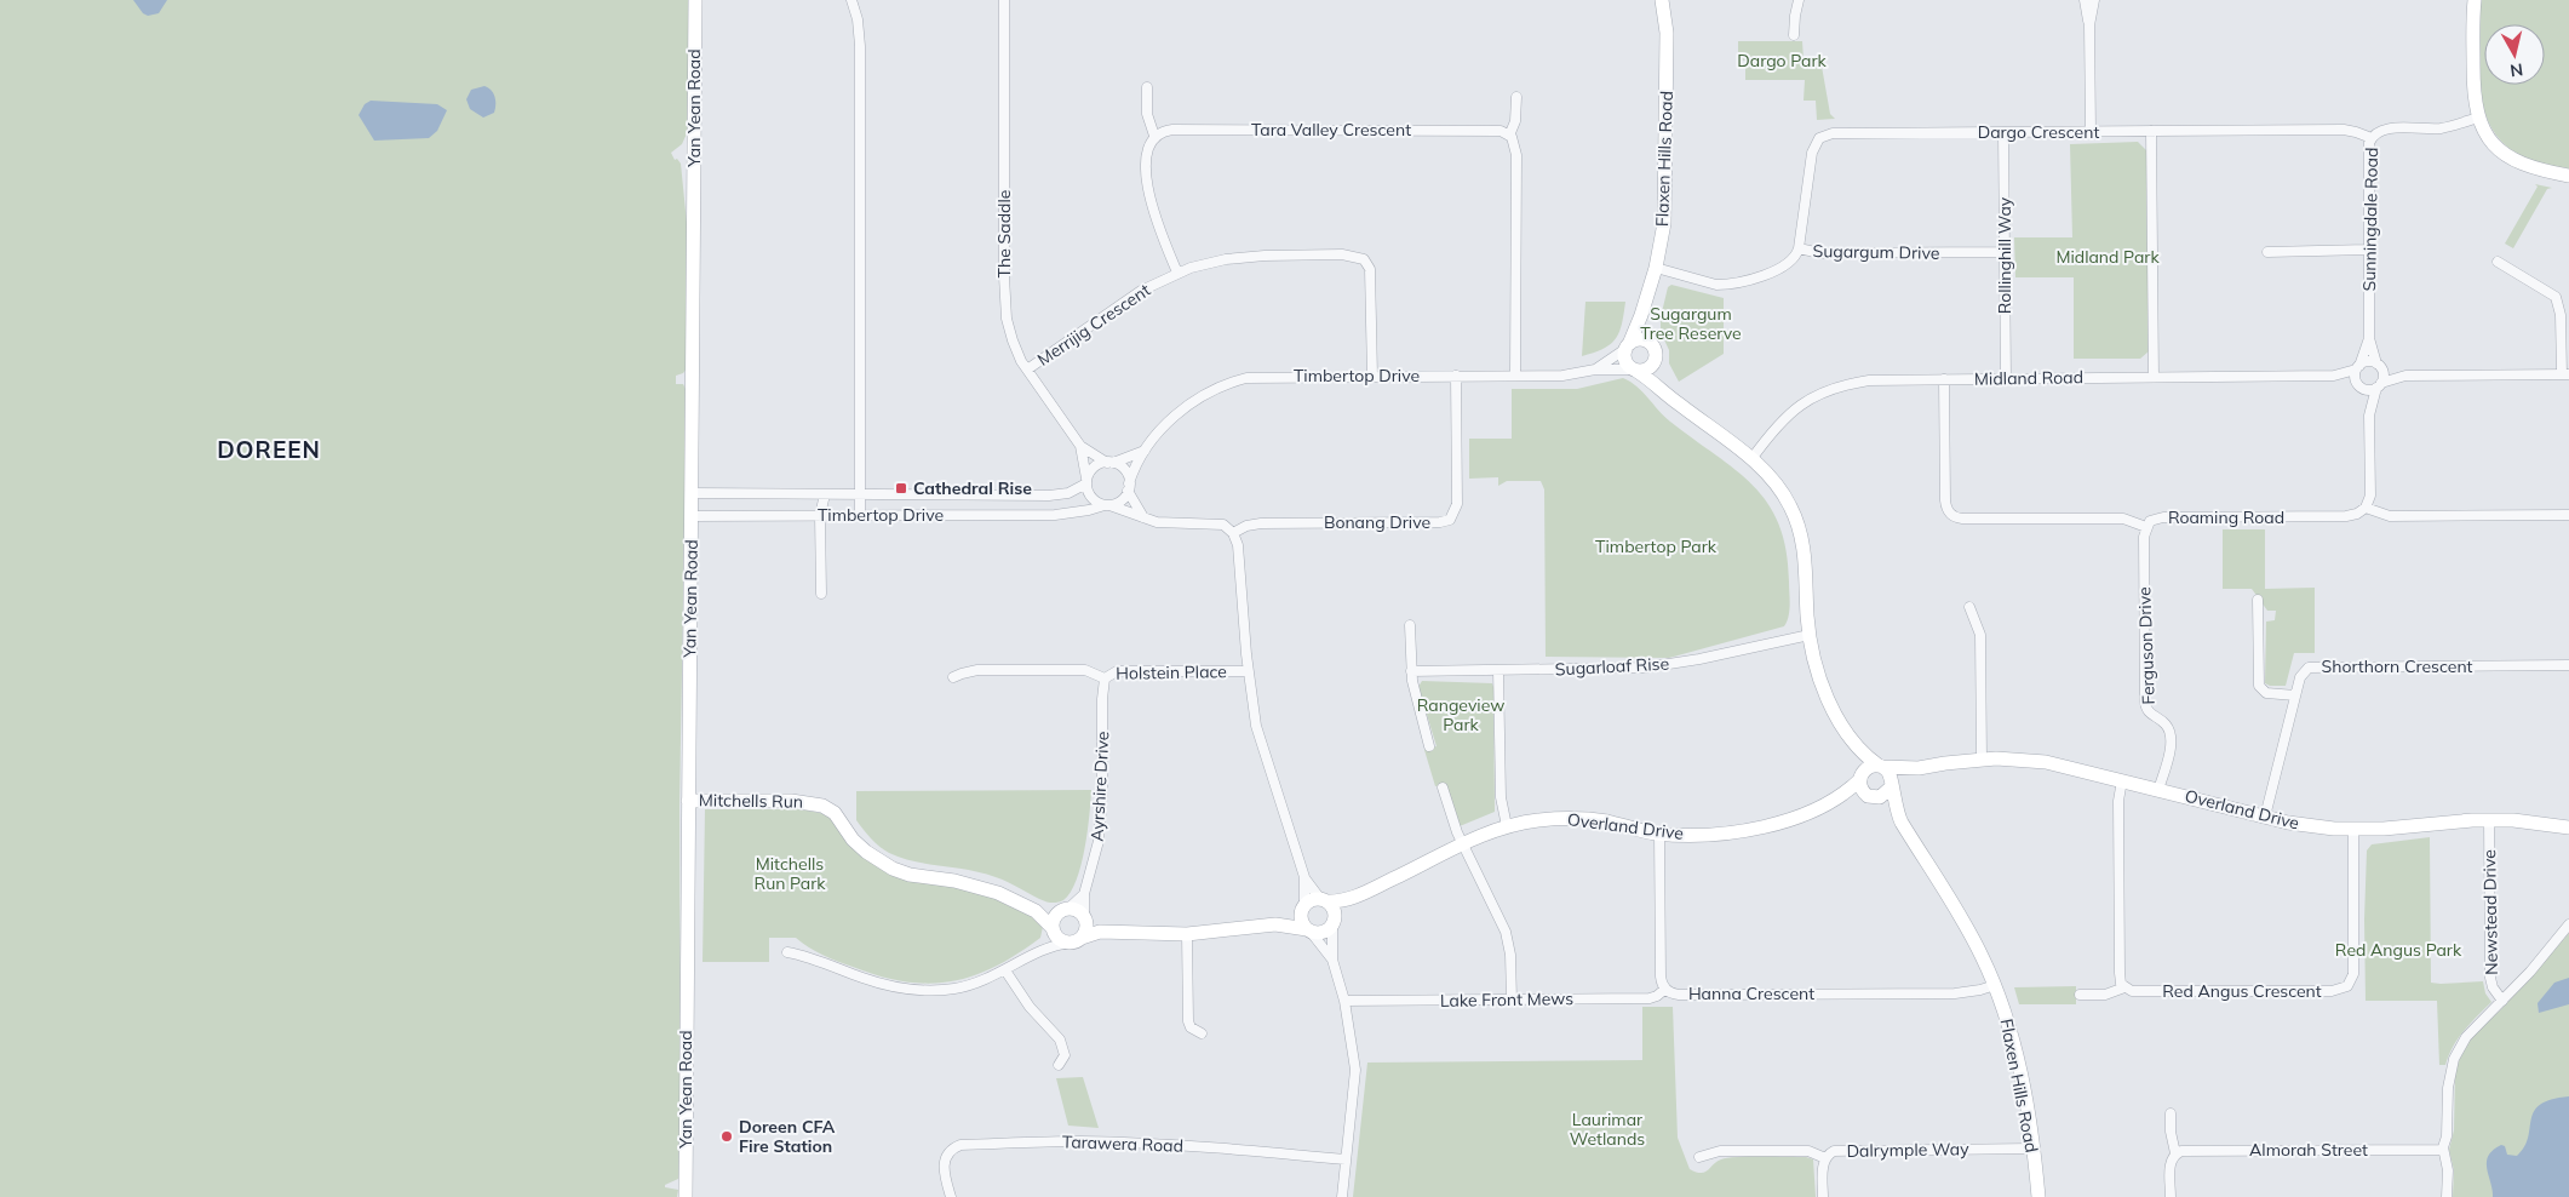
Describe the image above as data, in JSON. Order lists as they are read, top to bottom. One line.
{"streets":{"street":["Yan Yean Road","Tara Valley Crescent","Dargo Crescent","Flaxen Hills Road","Sunningdale Road","The Saddle","Sugargum Drive","Rollinghill Way","Merrijig Crescent","Timbertop Drive","Midland Road","Roaming Road","Bonang Drive","Ferguson Drive","Sugarloaf Rise","Shorthorn Crescent","Holstein Place","Ayrshire Drive","Mitchells Run","Overland Drive","Newstead Drive","Red Angus Crescent","Hanna Crescent","Lake Front Mews","Tarawera Road","Dalrymple Way","Almorah Street"]},"crossings":[["Yan Yean Road","Timbertop Drive"],["Yan Yean Road","Mitchells Run"],["Dargo Crescent","Sunningdale Road"],["Dargo Crescent","Sugargum Drive"],["Dargo Crescent","Rollinghill Way"],["Flaxen Hills Road","Sugargum Drive"],["Flaxen Hills Road","Timbertop Drive"],["Flaxen Hills Road","Overland Drive"],["Flaxen Hills Road","Hanna Crescent"],["Flaxen Hills Road","Dalrymple Way"],["Sunningdale Road","Midland Road"],["The Saddle","Merrijig Crescent"],["The Saddle","Timbertop Drive"],["Sugargum Drive","Rollinghill Way"],["Rollinghill Way","Midland Road"],["Merrijig Crescent","Timbertop Drive"],["Timbertop Drive","Bonang Drive"],["Midland Road","Roaming Road"],["Roaming Road","Ferguson Drive"],["Ferguson Drive","Overland Drive"],["Shorthorn Crescent","Overland Drive"],["Holstein Place","Ayrshire Drive"],["Ayrshire Drive","Mitchells Run"],["Overland Drive","Newstead Drive"],["Overland Drive","Red Angus Crescent"],["Overland Drive","Hanna Crescent"],["Hanna Crescent","Lake Front Mews"]],"districts":["DOREEN"],"parks":["Dargo Park","Midland Park","Sugargum Tree Reserve","Timbertop Park","Rangeview Park","Mitchells Run Park","Red Angus Park","Laurimar Wetlands"],"places":{"transit":["Cathedral Rise"],"other":["Doreen CFA Fire Station"]},"north":"bottom"}
